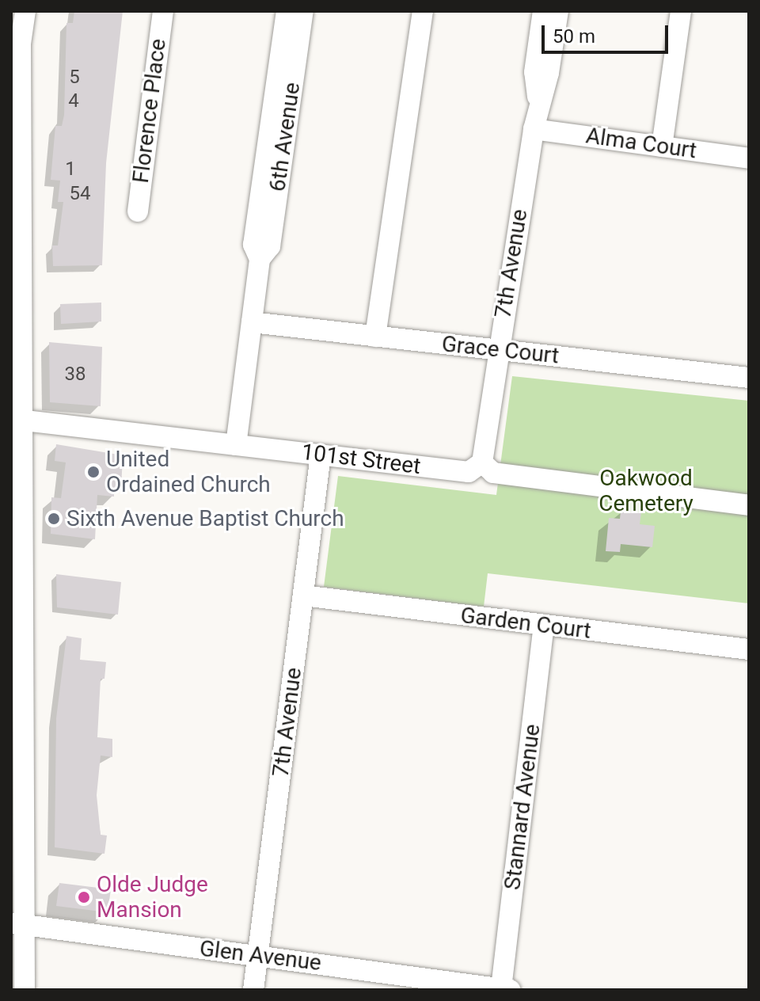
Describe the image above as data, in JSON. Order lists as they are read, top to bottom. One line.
{"streets":{"street":["Florence Place","6th Avenue","Alma Court","7th Avenue","Grace Court","101st Street","Garden Court","Stannard Avenue","Glen Avenue"]},"crossings":[["6th Avenue","Grace Court"],["6th Avenue","101st Street"],["Alma Court","7th Avenue"],["7th Avenue","Grace Court"],["7th Avenue","101st Street"],["7th Avenue","Garden Court"],["7th Avenue","Glen Avenue"],["Garden Court","Stannard Avenue"],["Stannard Avenue","Glen Avenue"]],"parks":["Oakwood Cemetery"],"places":["United Ordained Church","Sixth Avenue Baptist Church","Olde Judge Mansion"],"house_numbers":["5","4","1","54","38"],"scale_bar":"50 m"}
